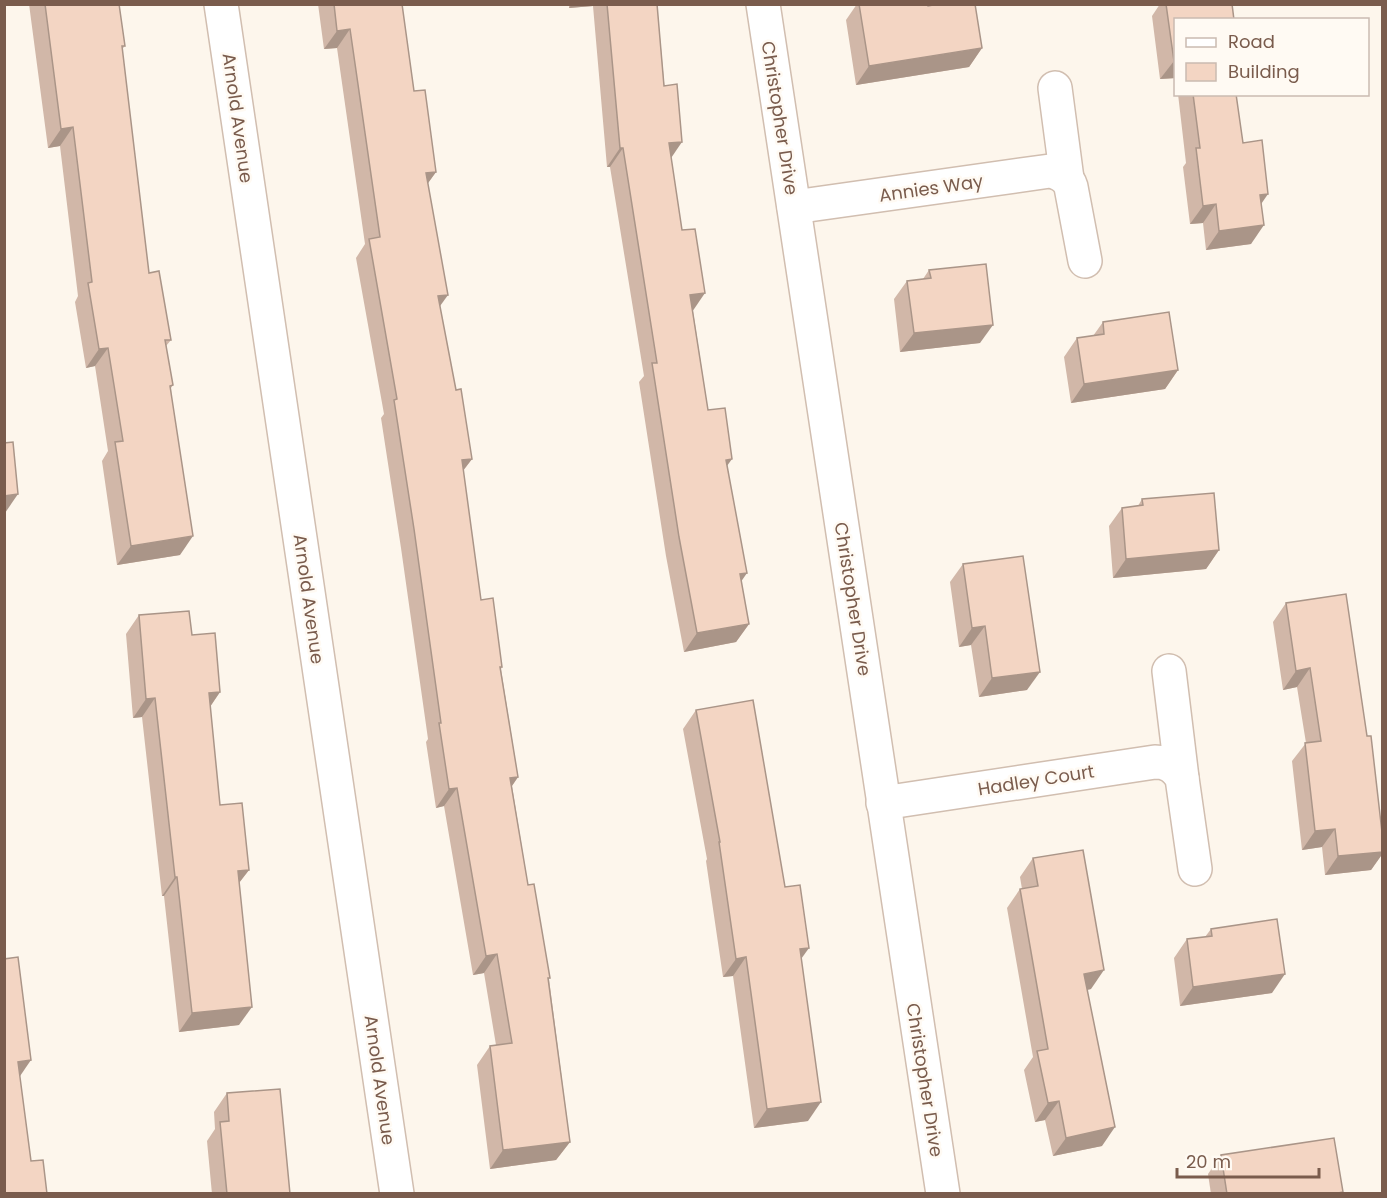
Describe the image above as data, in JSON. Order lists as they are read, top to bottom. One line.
{"streets":{"street":["Arnold Avenue","Christopher Drive","Annies Way","Hadley Court"]},"crossings":[["Christopher Drive","Annies Way"],["Christopher Drive","Hadley Court"]],"legend":["Road","Building"],"scale_bar":"20 m"}
